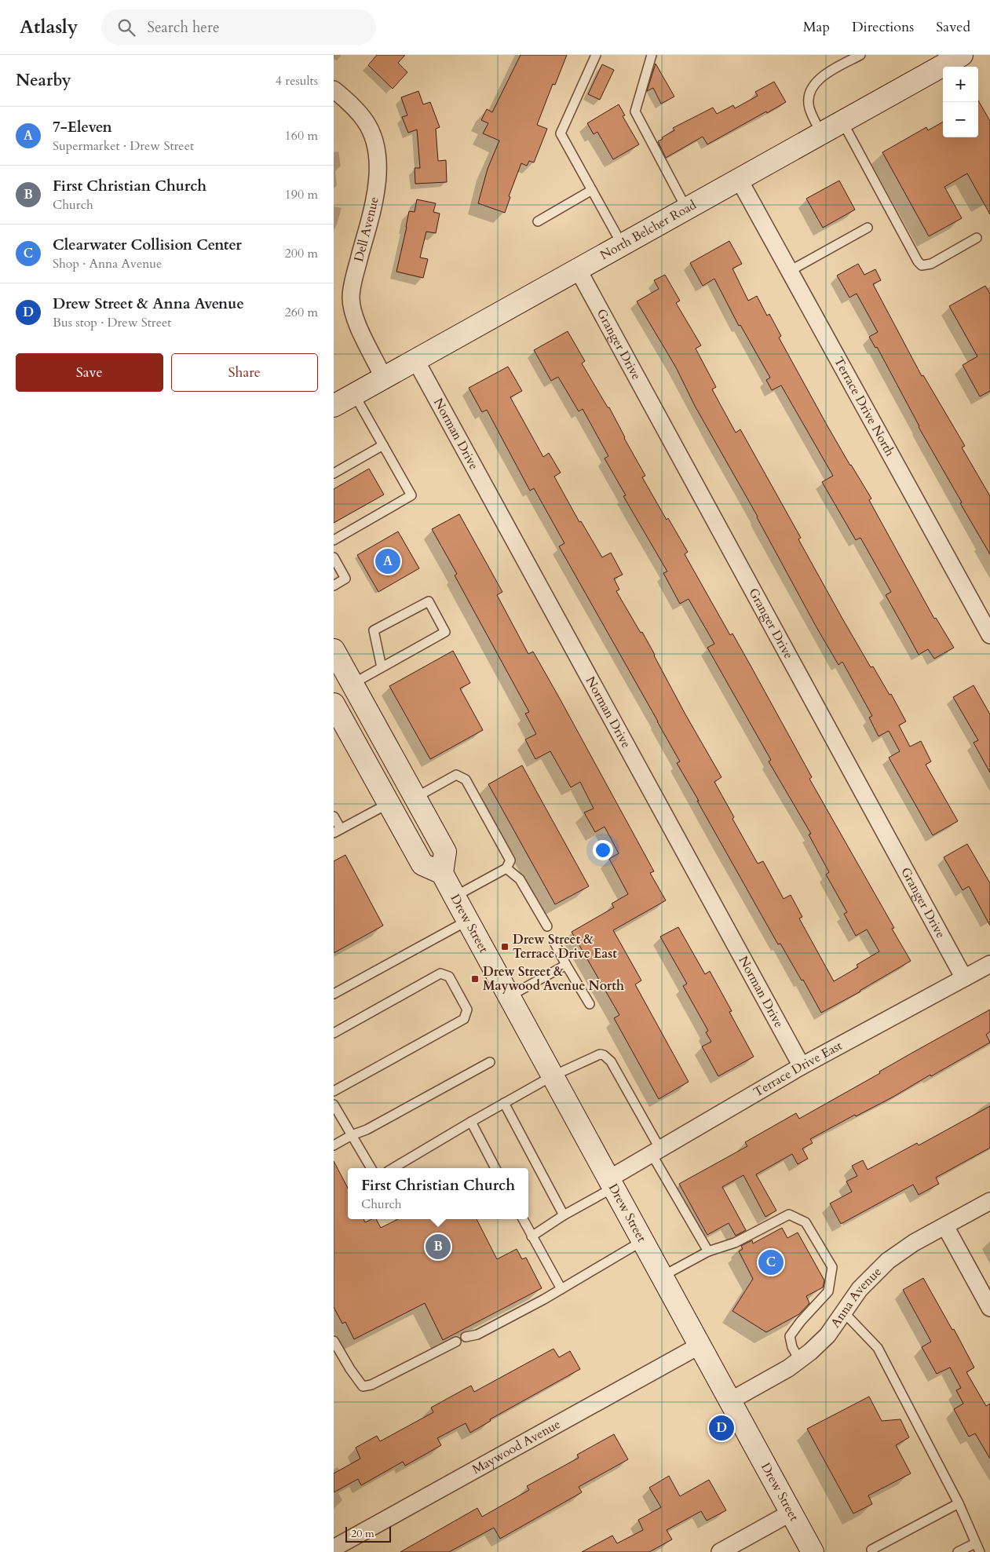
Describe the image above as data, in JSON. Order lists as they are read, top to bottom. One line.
{"streets":{"main road":["North Belcher Road","Drew Street"],"street":["Dell Avenue","Granger Drive","Terrace Drive North","Norman Drive","Terrace Drive East","Anna Avenue","Maywood Avenue"]},"crossings":[["Dell Avenue","North Belcher Road"],["North Belcher Road","Granger Drive"],["North Belcher Road","Terrace Drive North"],["North Belcher Road","Norman Drive"],["Granger Drive","Terrace Drive East"],["Norman Drive","Terrace Drive East"],["Drew Street","Terrace Drive East"],["Drew Street","Anna Avenue"],["Drew Street","Maywood Avenue"]],"places":{"transit":["Drew Street & Terrace Drive East","Drew Street & Maywood Avenue North"]},"scale_bar":"20 m","page":{"header":"Atlasly","search":"Search here","nav":["Map","Directions","Saved"],"heading":["Nearby","4 results"],"map_buttons":["+","−"],"list":[{"mark":"A","name":"7-Eleven","note":"Supermarket · Drew Street","value":"160 m"},{"mark":"B","name":"First Christian Church","note":"Church","value":"190 m"},{"mark":"C","name":"Clearwater Collision Center","note":"Shop · Anna Avenue","value":"200 m"},{"mark":"D","name":"Drew Street & Anna Avenue","note":"Bus stop · Drew Street","value":"260 m"}],"buttons":["Save","Share"],"pins":["A","B","C","D"],"popup":["First Christian Church","Church"],"scale":"20 m"}}
